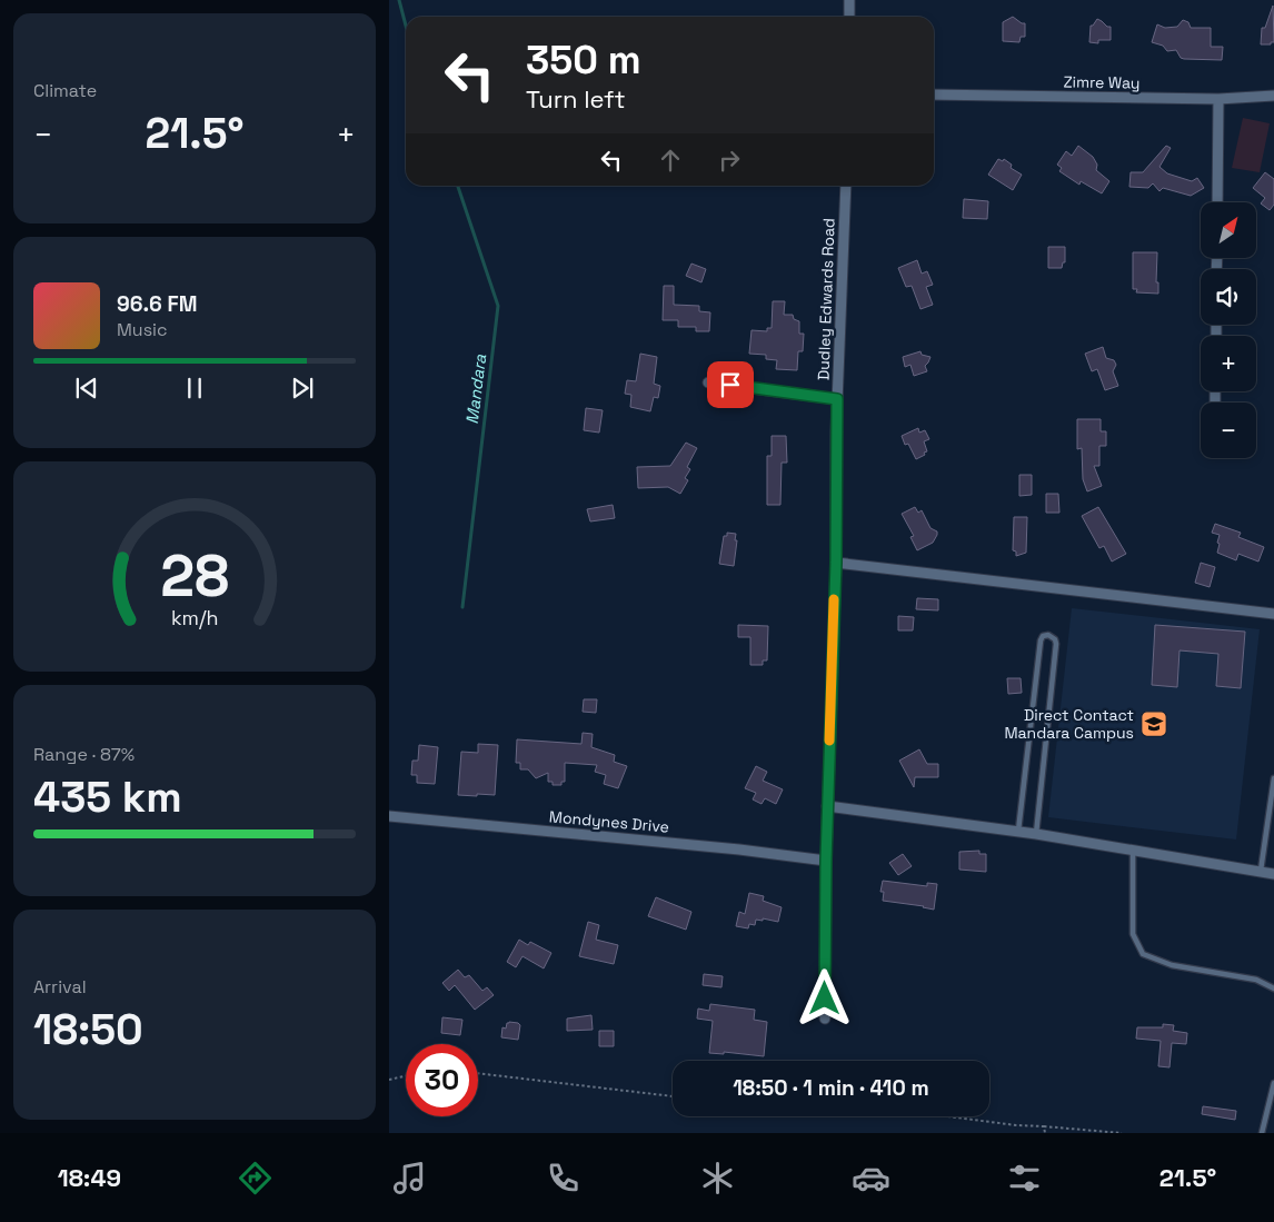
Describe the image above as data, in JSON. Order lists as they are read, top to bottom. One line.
{"streets":{"street":["Zimre Way","Dudley Edwards Road","Mondynes Drive"]},"crossings":[["Dudley Edwards Road","Mondynes Drive"]],"water":["Mandara"],"places":{"school or university":["Direct Contact Mandara Campus"]},"north":"top right","page":{"tile":["Climate",["Range · 87%","435 km"],["Arrival","18:50"]],"turn":["350 m","Turn left"],"heat":["−","21.5°","+"],"map_buttons":["+","−"],"song":["96.6 FM","Music"],"limit":"30","trip":"18:50 · 1 min · 410 m","tabs":["18:49","21.5°"],"gauge":["28","km/h"]}}
